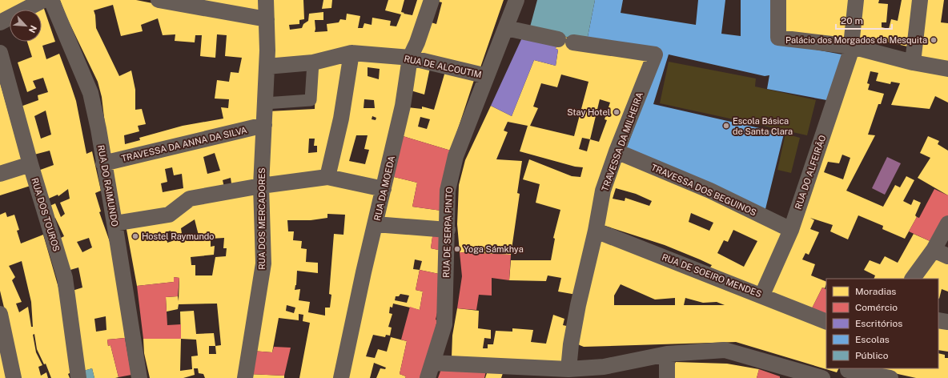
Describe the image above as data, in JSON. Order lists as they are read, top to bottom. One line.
{"streets":{"street":["RUA DE ALCOUTIM","TRAVESSA DA MILHEIRA","TRAVESSA DA ANNA DA SILVA","RUA DO ALFEIRÃO","RUA DO RAIMUNDO","RUA DA MOEDA","TRAVESSA DOS BEGUINOS","RUA DOS TOUROS","RUA DOS MERCADORES","RUA DE SERPA PINTO","RUA DE SOEIRO MENDES"]},"crossings":[["RUA DE ALCOUTIM","RUA DA MOEDA"],["RUA DE ALCOUTIM","RUA DOS MERCADORES"],["RUA DE ALCOUTIM","RUA DE SERPA PINTO"],["TRAVESSA DA MILHEIRA","TRAVESSA DOS BEGUINOS"],["TRAVESSA DA MILHEIRA","RUA DE SERPA PINTO"],["TRAVESSA DA MILHEIRA","RUA DE SOEIRO MENDES"],["TRAVESSA DA ANNA DA SILVA","RUA DO RAIMUNDO"],["TRAVESSA DA ANNA DA SILVA","RUA DOS MERCADORES"],["RUA DO ALFEIRÃO","TRAVESSA DOS BEGUINOS"],["RUA DO ALFEIRÃO","RUA DE SOEIRO MENDES"]],"places":["Palácio dos Morgados da Mesquita","Stay Hotel","Escola Básica de Santa Clara","Hostel Raymundo","Yoga Sámkhya"],"legend":["Moradias","Comércio","Escritórios","Escolas","Público"],"scale_bar":"20 m","north":"bottom right"}
